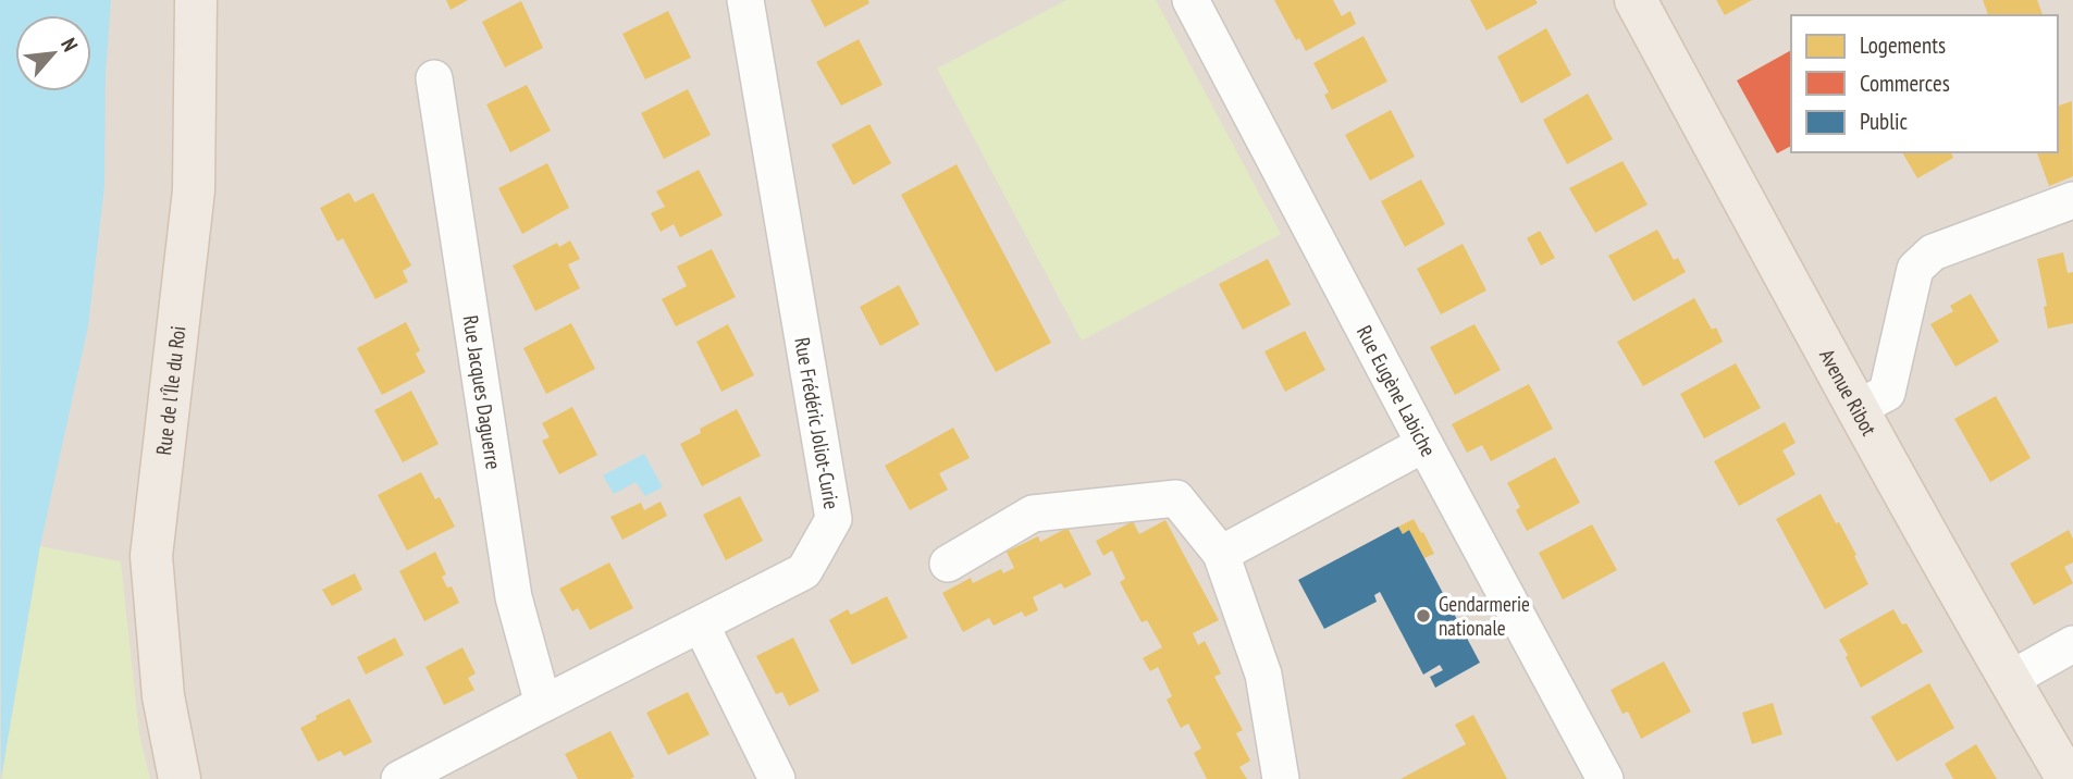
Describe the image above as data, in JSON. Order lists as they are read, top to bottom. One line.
{"streets":{"main road":["Rue de l'Île du Roi","Avenue Ribot"],"street":["Rue Eugène Labiche","Rue Jacques Daguerre","Rue Frédéric Joliot-Curie"]},"crossings":[["Rue Jacques Daguerre","Rue Frédéric Joliot-Curie"]],"places":["Gendarmerie nationale"],"legend":["Logements","Commerces","Public"],"north":"top right"}
